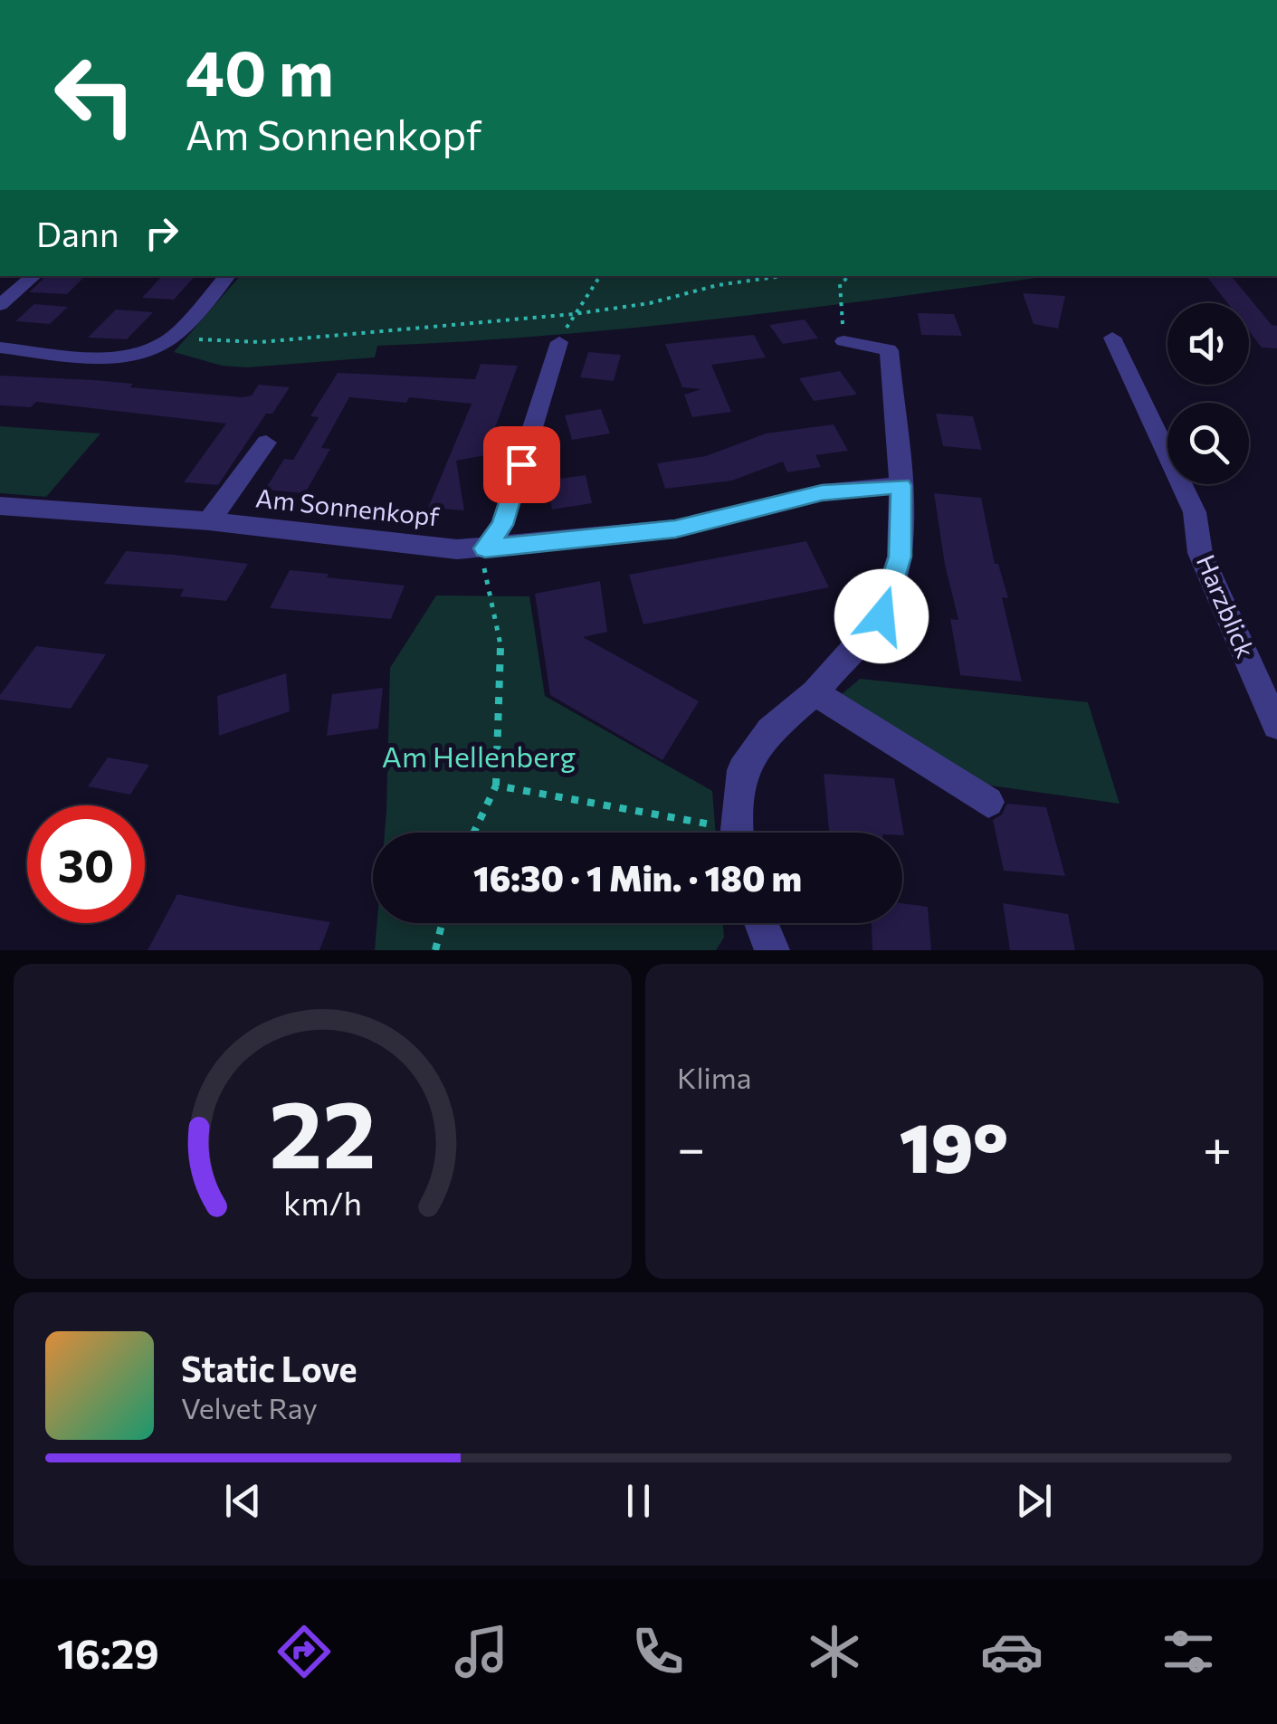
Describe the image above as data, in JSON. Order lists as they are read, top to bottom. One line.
{"streets":{"street":["Am Sonnenkopf","Harzblick"]},"parks":["Am Hellenberg"],"page":{"turn":["40 m","Am Sonnenkopf"],"then":"Dann","limit":"30","trip":"16:30 · 1 Min. · 180 m","tile":"Klima","heat":["−","19°","+"],"song":["Static Love","Velvet Ray"],"tabs":"16:29","gauge":["22","km/h"]}}
